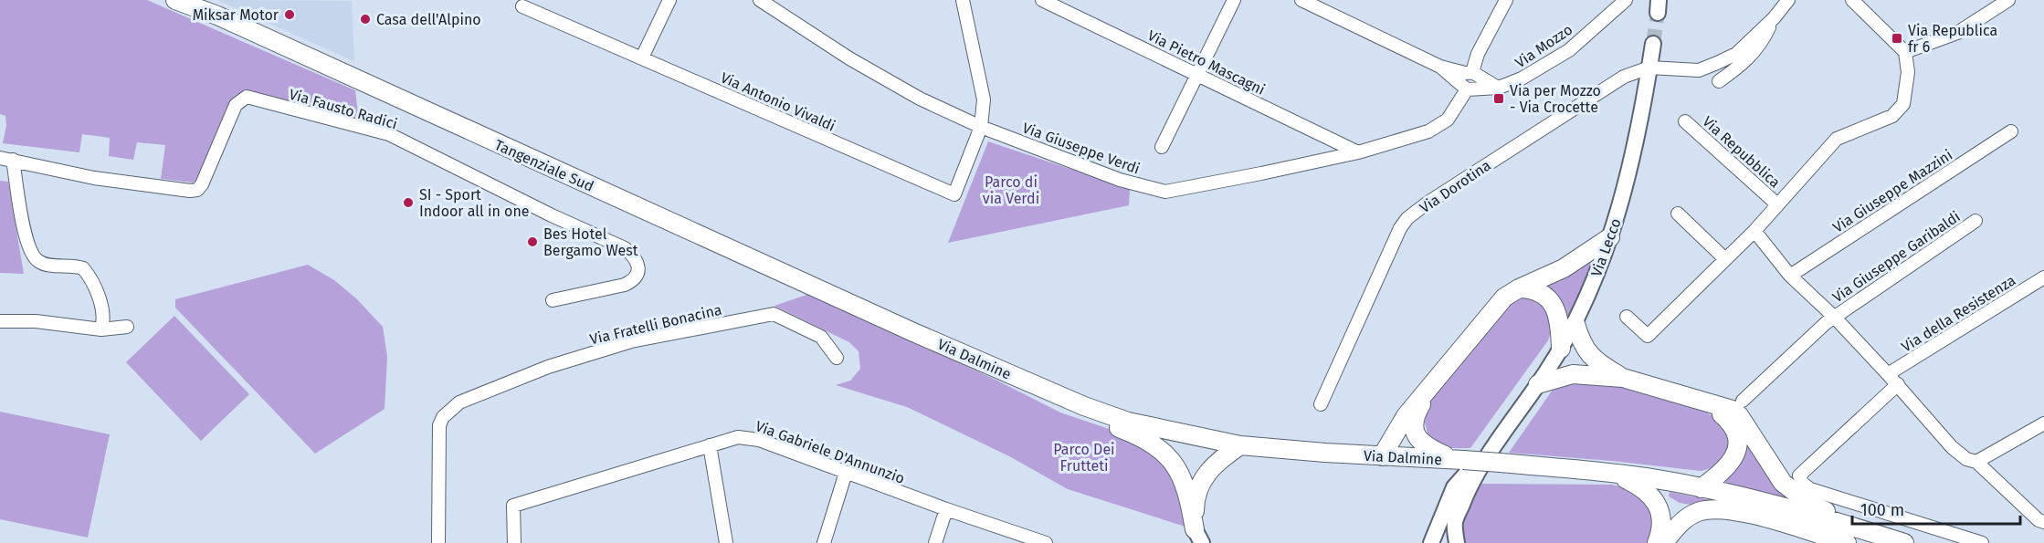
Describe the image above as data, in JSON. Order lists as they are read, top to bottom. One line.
{"streets":{"highway":["Tangenziale Sud","Via Dalmine"],"main road":["Via Lecco"],"street":["Via Mozzo","Via Pietro Mascagni","Via Antonio Vivaldi","Via Fausto Radici","Via Giuseppe Verdi","Via Repubblica","Via Dorotina","Via Giuseppe Mazzini","Via Giuseppe Garibaldi","Via della Resistenza","Via Fratelli Bonacina","Via Gabriele D'Annunzio"]},"crossings":[["Via Mozzo","Via Giuseppe Verdi"],["Via Pietro Mascagni","Via Giuseppe Verdi"],["Via Antonio Vivaldi","Via Giuseppe Verdi"],["Tangenziale Sud","Via Dalmine"],["Via Dorotina","Via Lecco"]],"parks":["Parco di via Verdi","Parco Dei Frutteti"],"places":{"other":["Miksar Motor","Casa dell'Alpino","SI - Sport Indoor all in one","Bes Hotel Bergamo West"],"transit":["Via Republica fr 6","Via per Mozzo - Via Crocette"]},"scale_bar":"100 m"}
